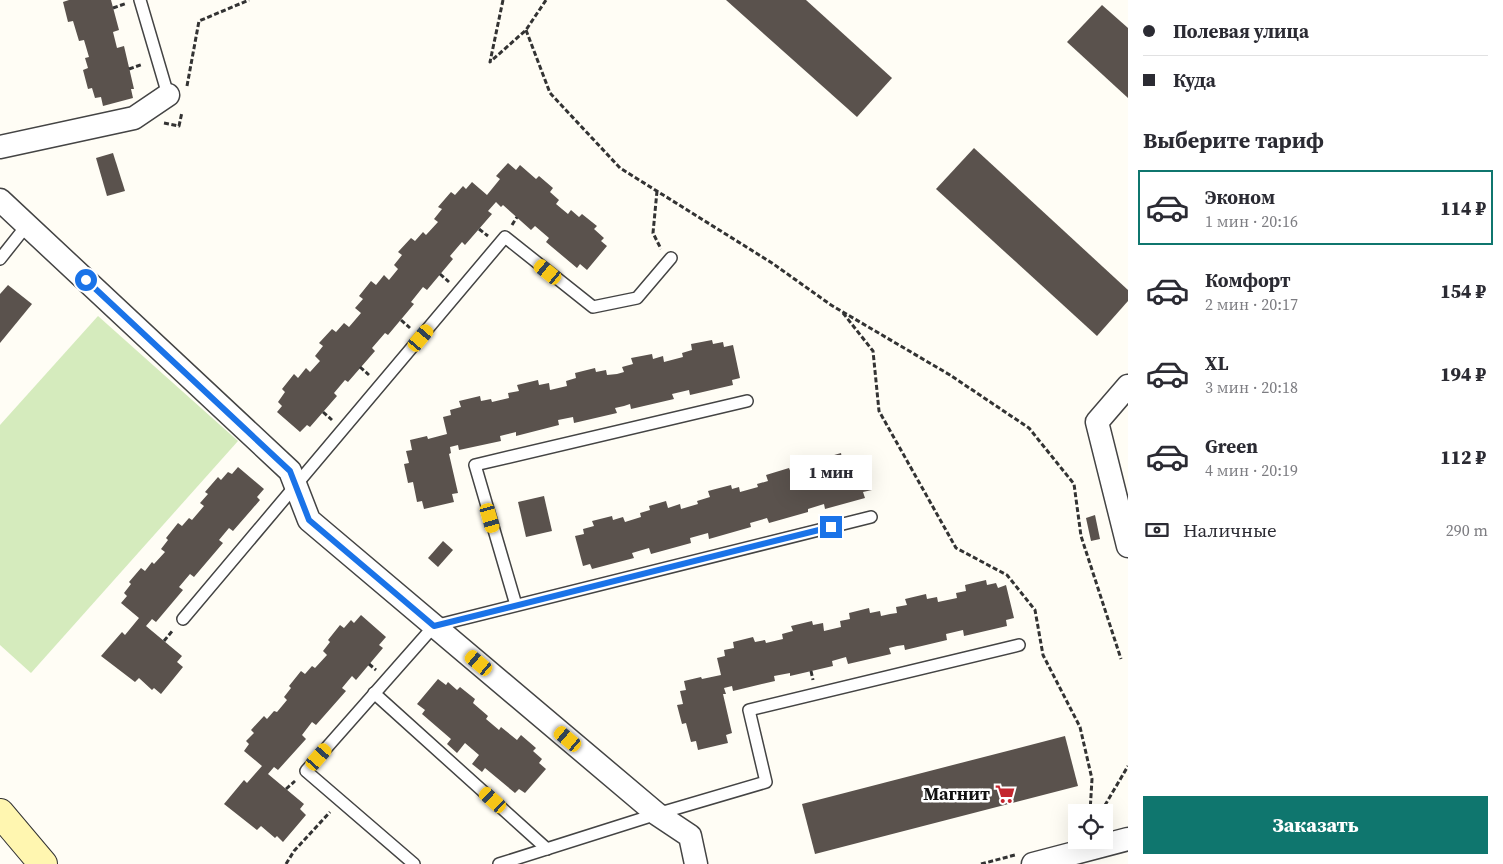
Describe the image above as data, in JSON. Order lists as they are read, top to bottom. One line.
{"places":{"supermarket":["Магнит"]},"page":{"banner":["Полевая улица","Куда"],"heading":"Выберите тариф","list":[{"name":"Эконом","note":"1 мин · 20:16","value":"114 ₽"},{"name":"Комфорт","note":"2 мин · 20:17","value":"154 ₽"},{"name":"XL","note":"3 мин · 20:18","value":"194 ₽"},{"name":"Green","note":"4 мин · 20:19","value":"112 ₽"}],"bubble":"1 мин","pay":["Наличные","290 m"],"buttons":"Заказать"}}
